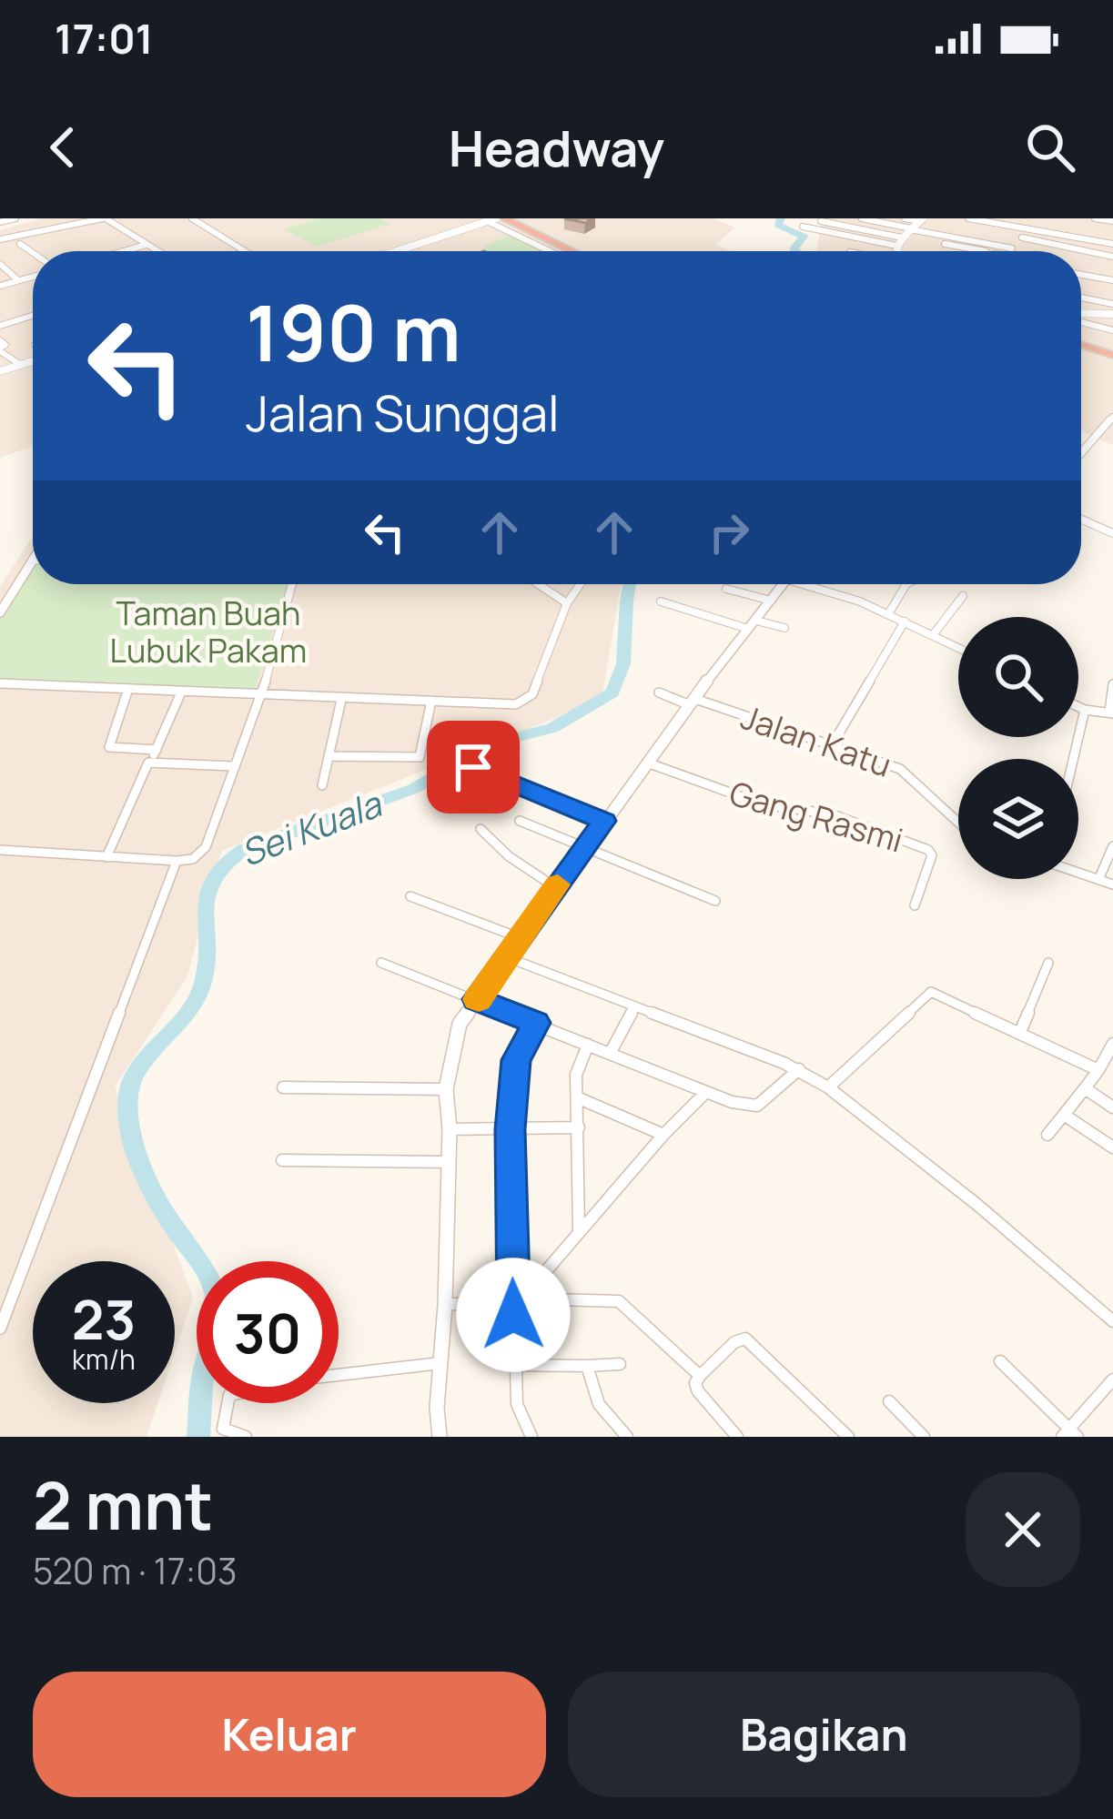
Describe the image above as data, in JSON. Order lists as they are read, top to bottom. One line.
{"streets":{"street":["Jalan Katu","Gang Rasmi"]},"water":["Sei Kuala"],"parks":["Taman Buah Lubuk Pakam"],"page":{"status":"17:01","header":"Headway","turn":["190 m","Jalan Sunggal"],"speed":"23 km/h","limit":"30","heading":["2 mnt","520 m · 17:03"],"buttons":["Keluar","Bagikan"]}}
